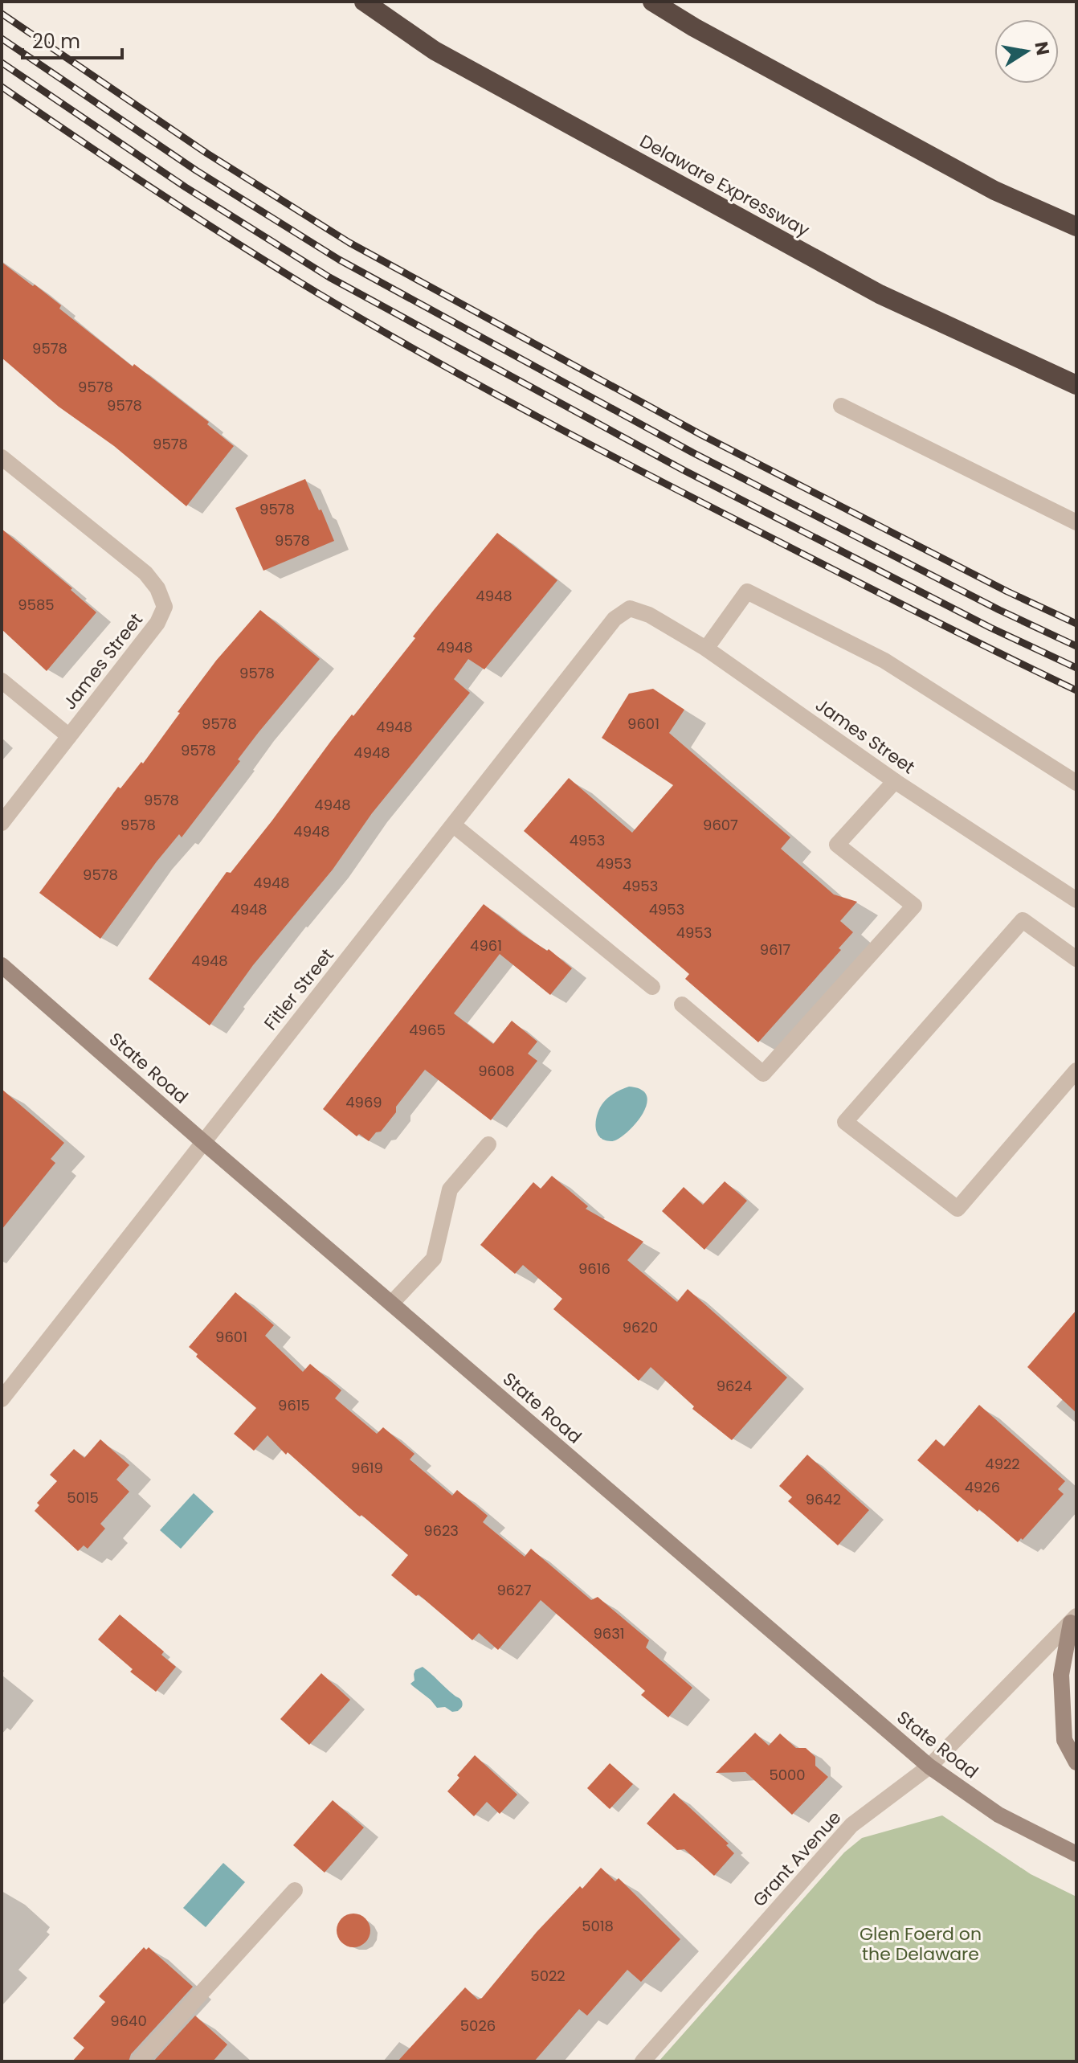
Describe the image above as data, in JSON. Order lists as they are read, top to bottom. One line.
{"streets":{"highway":["Delaware Expressway"],"main road":["State Road"],"street":["James Street","Fitler Street","Grant Avenue"]},"crossings":[["James Street","Fitler Street"],["Fitler Street","State Road"],["State Road","Grant Avenue"]],"parks":["Glen Foerd on the Delaware"],"house_numbers":["9578","9578","9578","9578","9578","9578","4948","9585","4948","9578","9578","9601","4948","9578","4948","9578","4948","9578","9607","4948","4953","4953","9578","4948","4953","4948","4953","4953","4961","9617","4948","4965","9608","4969","9616","9620","9601","9624","9615","4922","9619","4926","5015","9642","9623","9627","9631","5000","5018","5022","9640","5026"],"scale_bar":"20 m","north":"right"}
